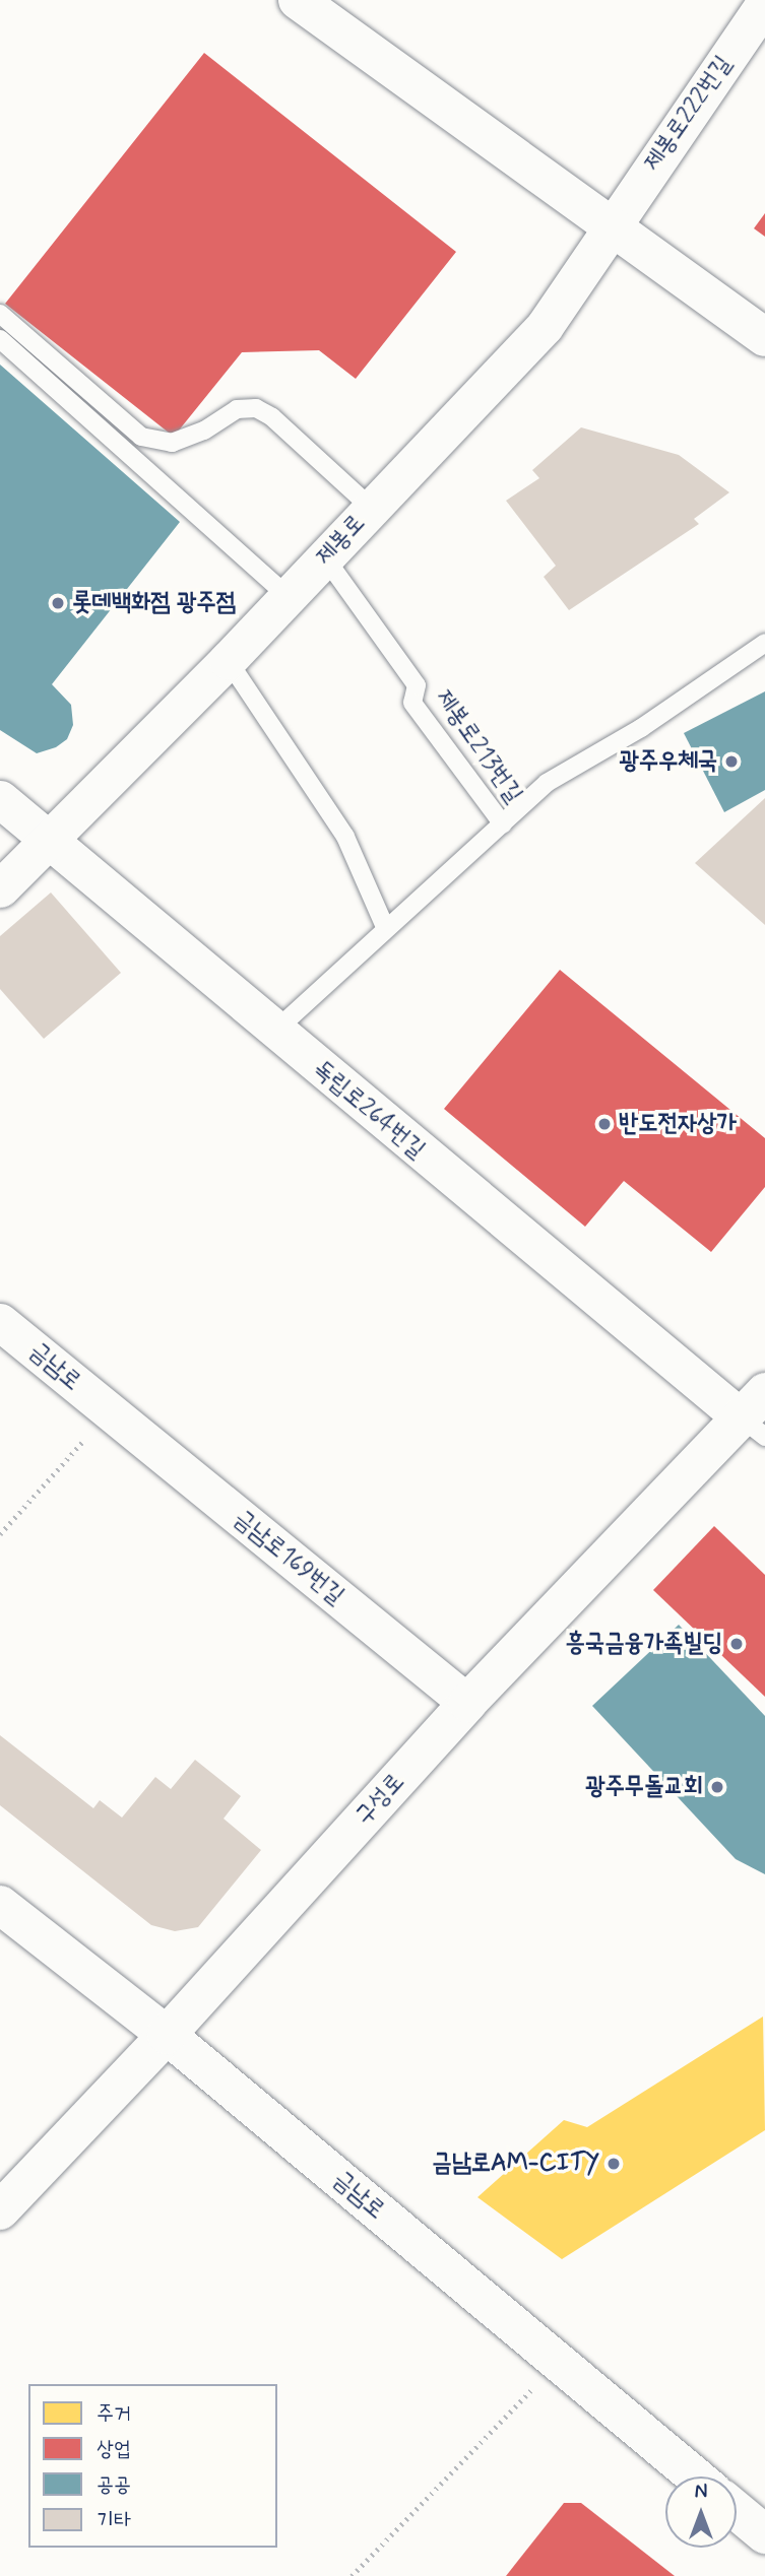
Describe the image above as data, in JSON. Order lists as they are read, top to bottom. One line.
{"streets":{"street":["제봉로222번길","제봉로","독립로264번길","금남로","금남로169번길","구성로"],"lane":["제봉로213번길"]},"crossings":[["제봉로222번길","제봉로"],["제봉로","제봉로213번길"],["제봉로","독립로264번길"],["제봉로213번길","독립로264번길"],["독립로264번길","구성로"],["금남로","금남로169번길"],["금남로","구성로"],["금남로169번길","구성로"]],"places":["롯데백화점 광주점","광주우체국","반도전자상가","흥국금융가족빌딩","광주무돌교회","금남로AM-CITY"],"legend":["주거","상업","공공","기타"],"north":"top"}
